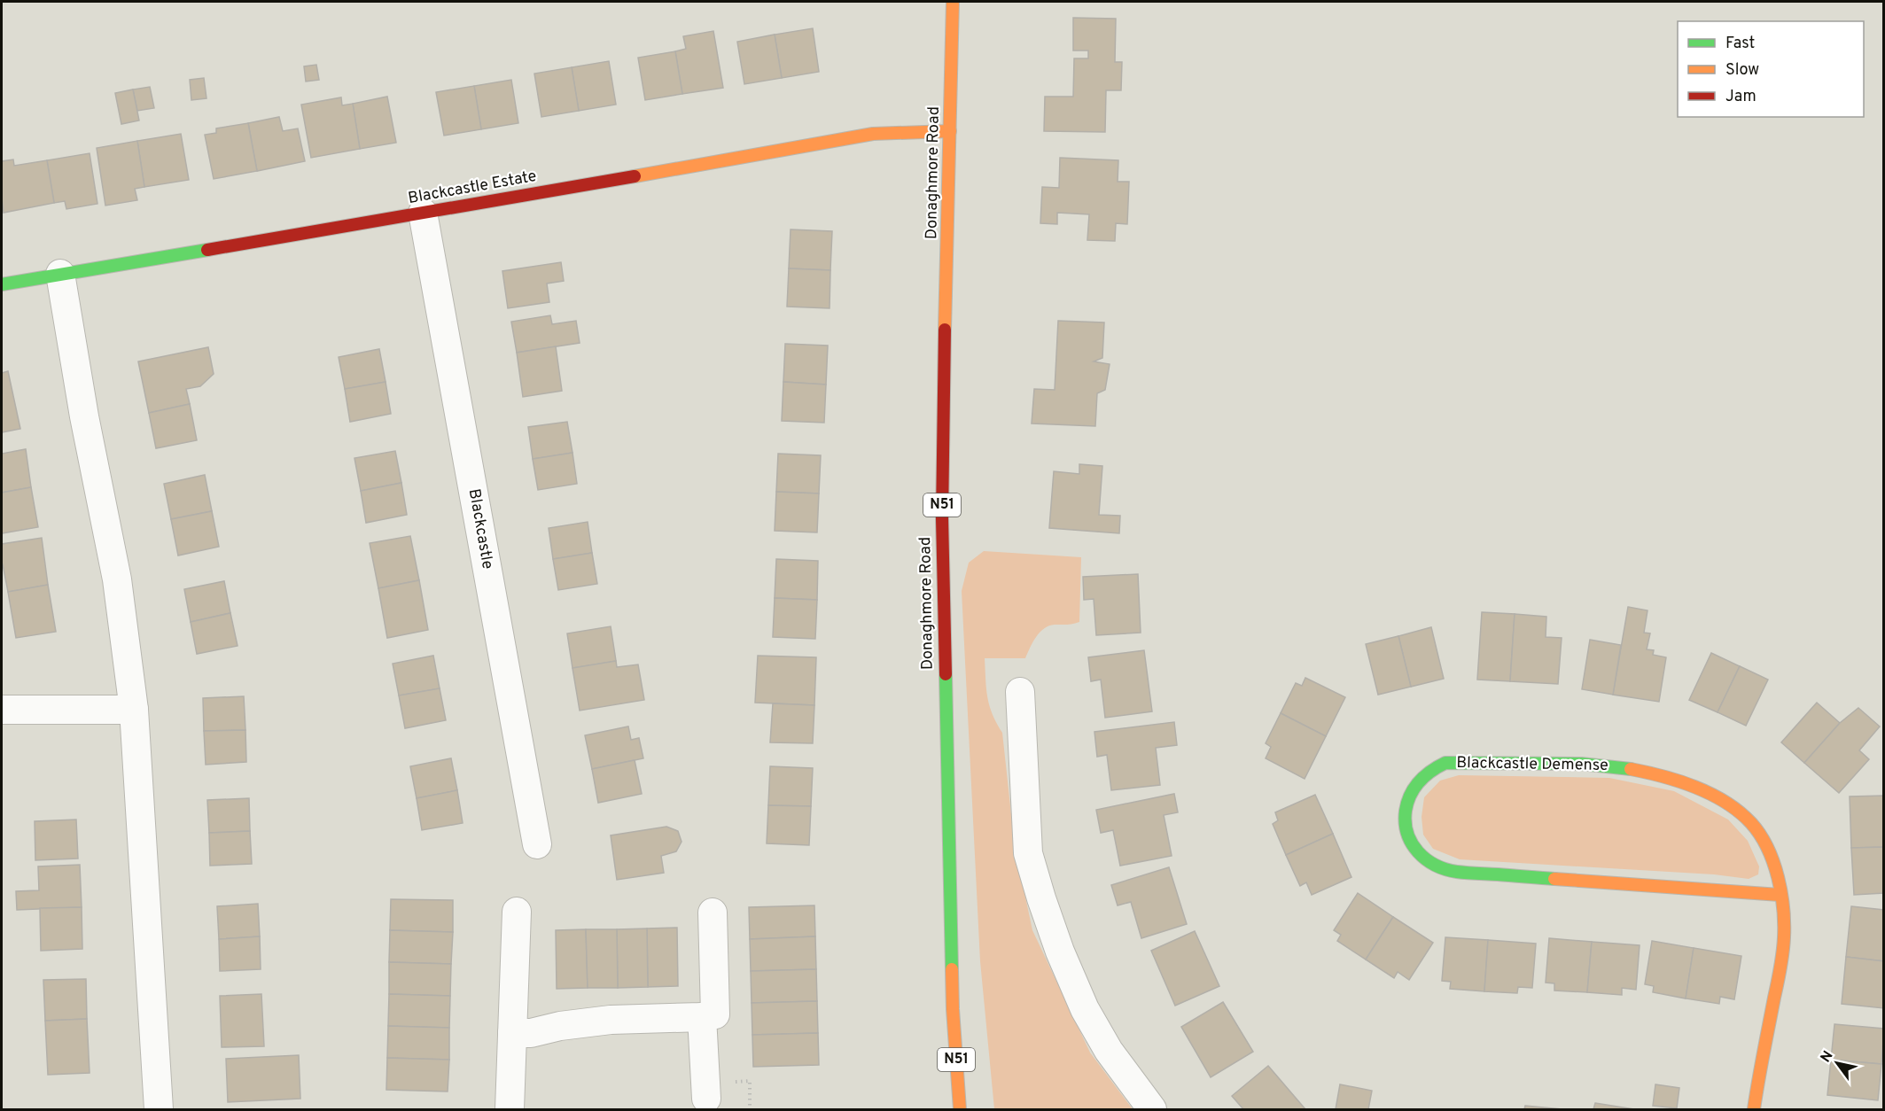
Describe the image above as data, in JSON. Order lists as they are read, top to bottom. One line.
{"streets":{"street":["Donaghmore Road","Blackcastle Estate","N51","Blackcastle","Blackcastle Demense"]},"crossings":[["Donaghmore Road","Blackcastle Estate"],["Blackcastle Estate","Blackcastle"]],"legend":["Fast","Slow","Jam"],"north":"top left"}
